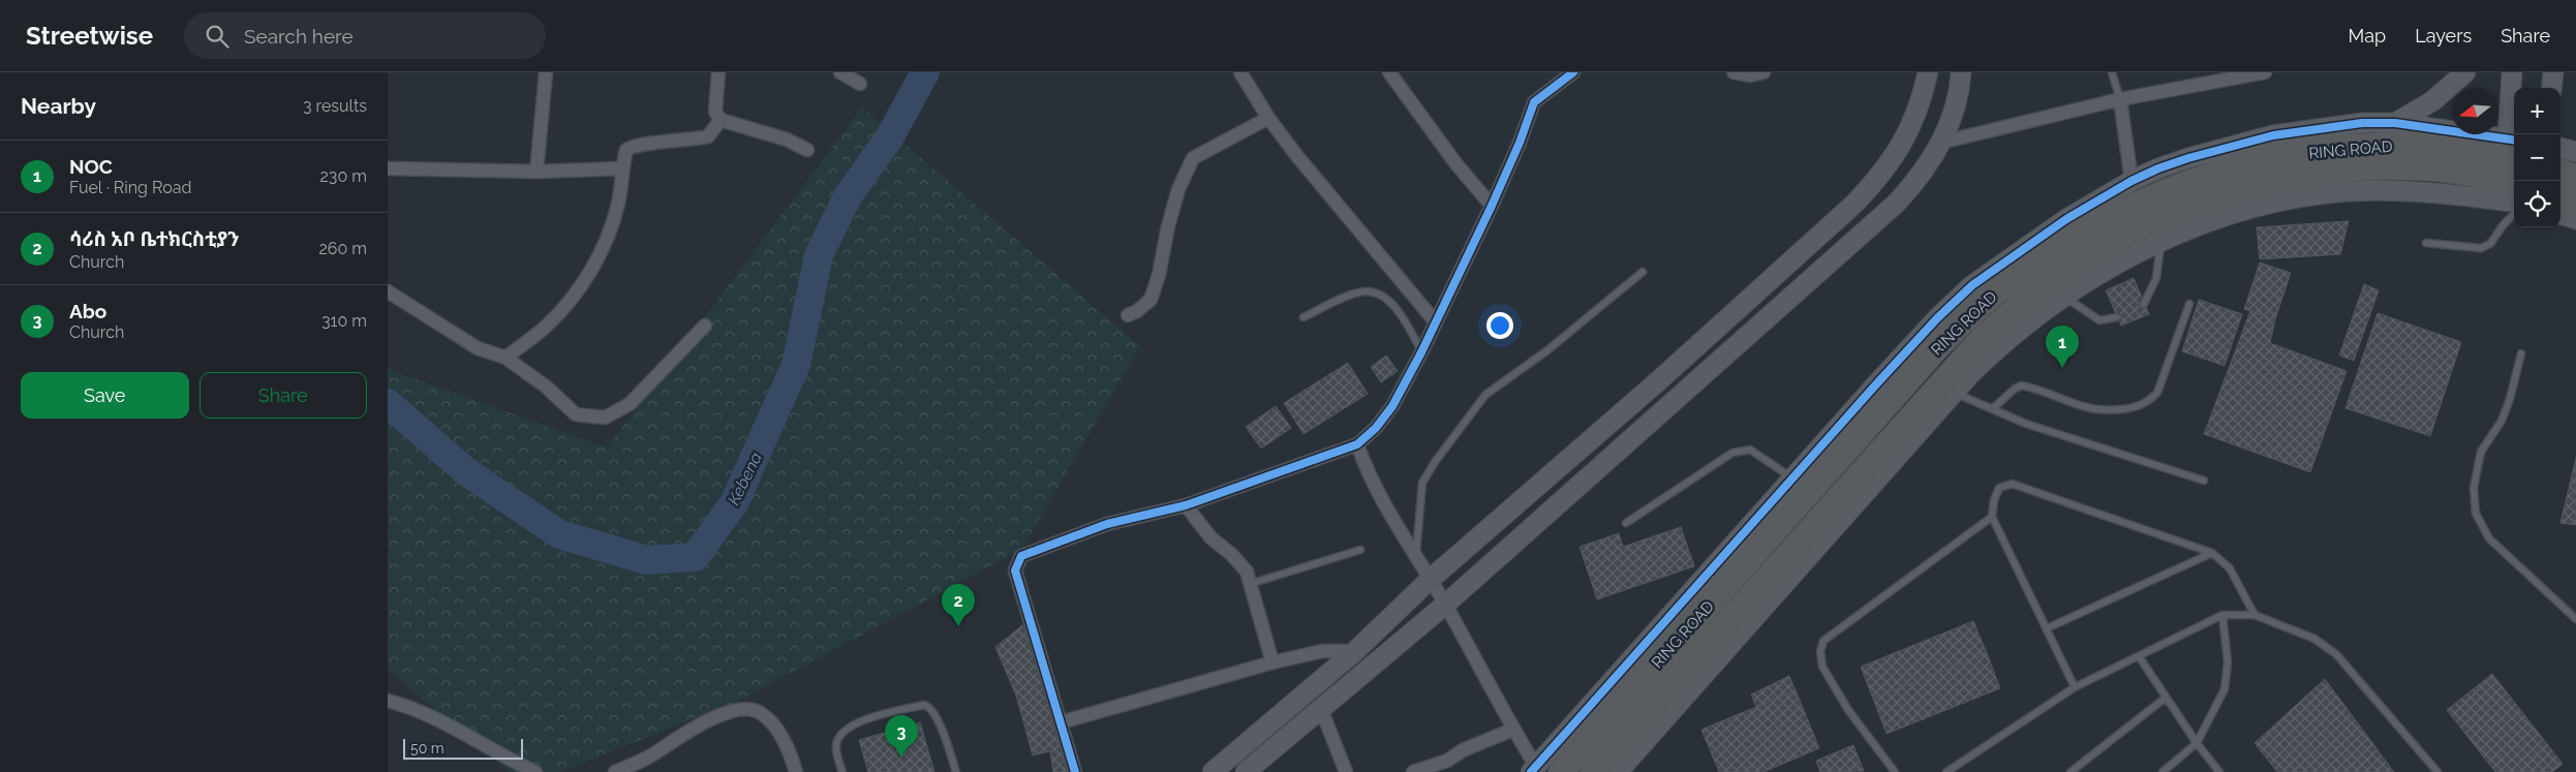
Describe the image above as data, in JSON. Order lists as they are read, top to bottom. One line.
{"streets":{"highway":["RING ROAD"]},"water":["Kebena"],"scale_bar":"50 m","north":"left","page":{"header":"Streetwise","search":"Search here","nav":["Map","Layers","Share"],"heading":["Nearby","3 results"],"map_buttons":["+","−"],"list":[{"mark":"1","name":"NOC","note":"Fuel · Ring Road","value":"230 m"},{"mark":"2","name":"ሳሪስ አቦ ቤተክርስቲያን","note":"Church","value":"260 m"},{"mark":"3","name":"Abo","note":"Church","value":"310 m"}],"pins":["1","2","3"],"buttons":["Save","Share"],"scale":"50 m"}}
